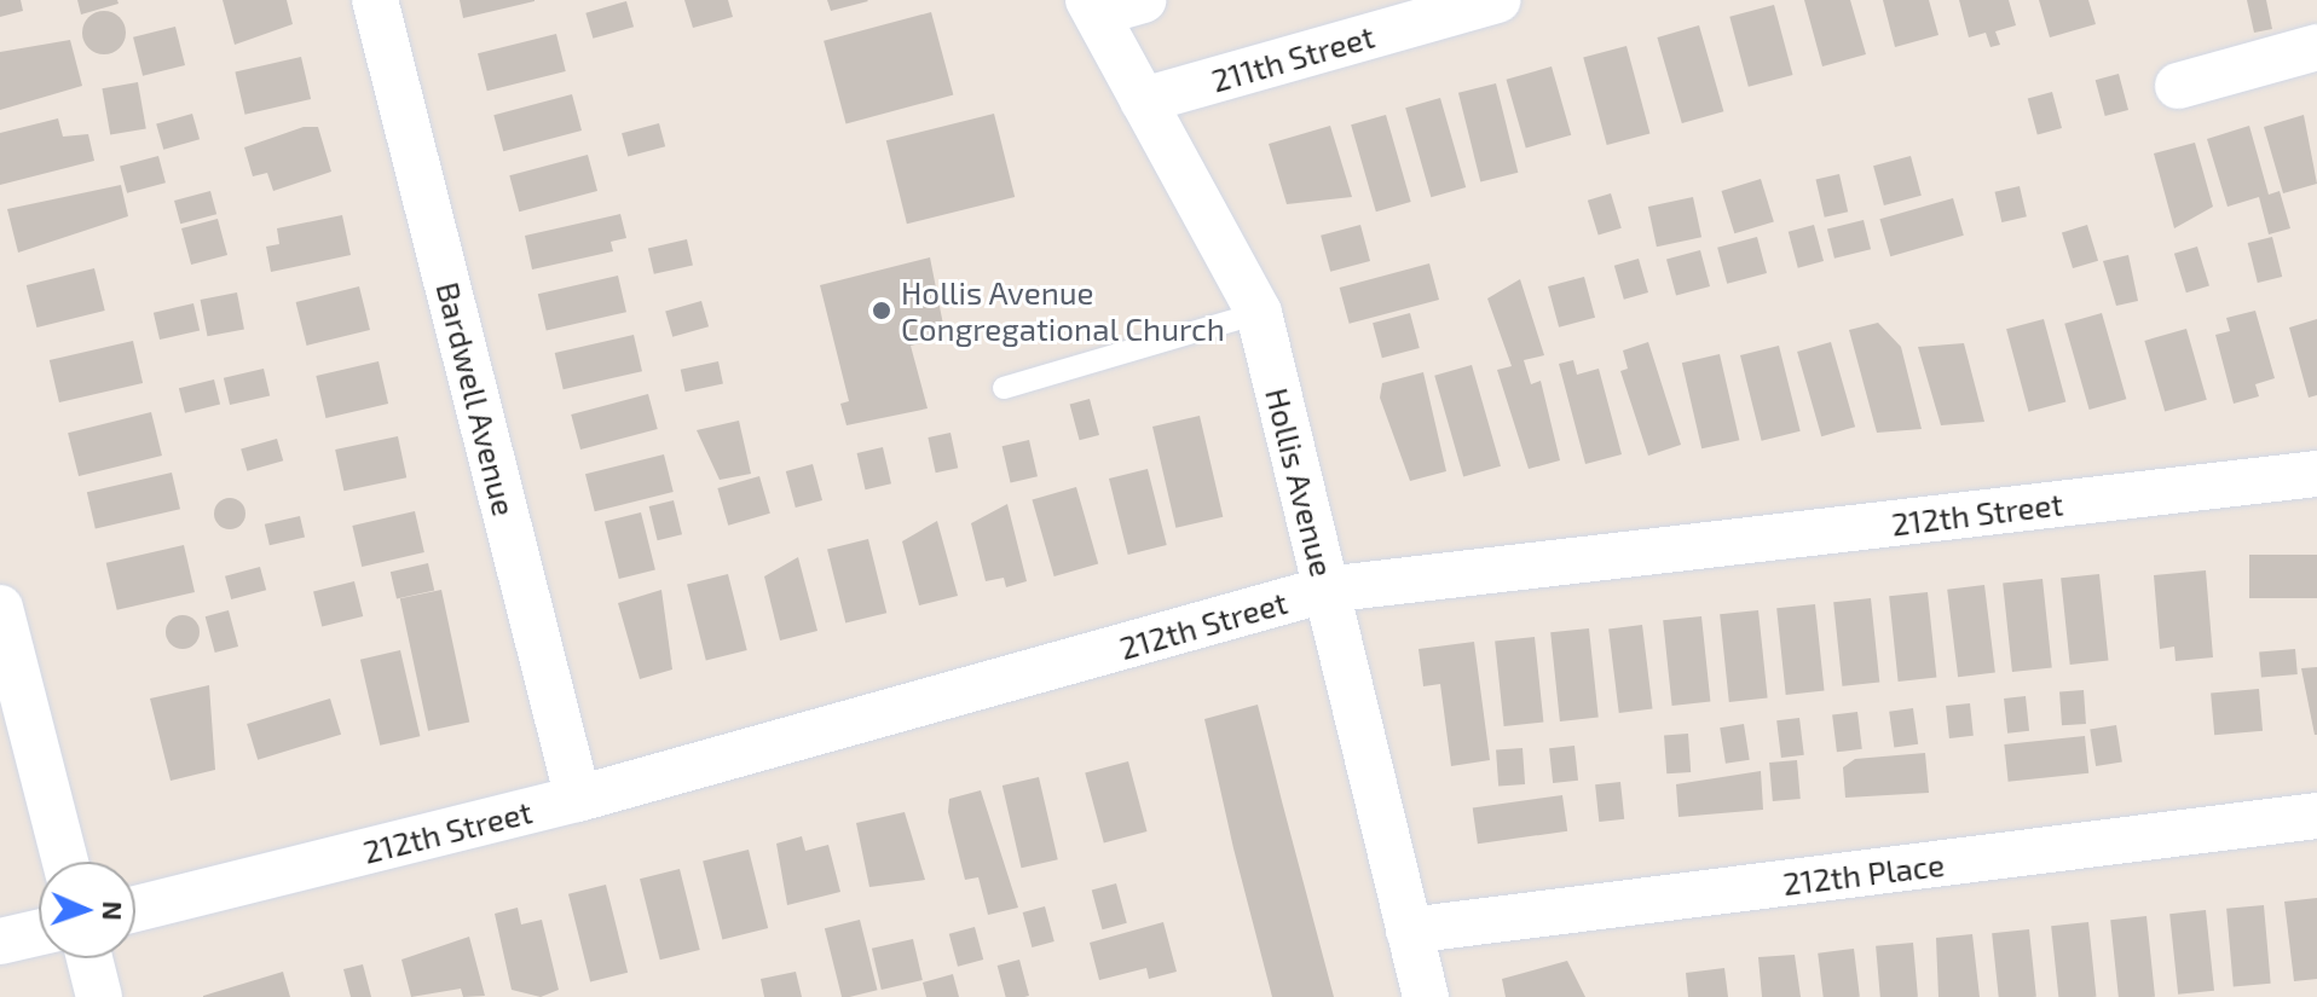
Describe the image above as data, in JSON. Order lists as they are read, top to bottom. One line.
{"streets":{"street":["211th Street","Bardwell Avenue","Hollis Avenue","212th Street","212th Place"]},"crossings":[["211th Street","Hollis Avenue"],["Bardwell Avenue","212th Street"],["Hollis Avenue","212th Street"],["Hollis Avenue","212th Place"]],"places":["Hollis Avenue Congregational Church"],"north":"right"}
